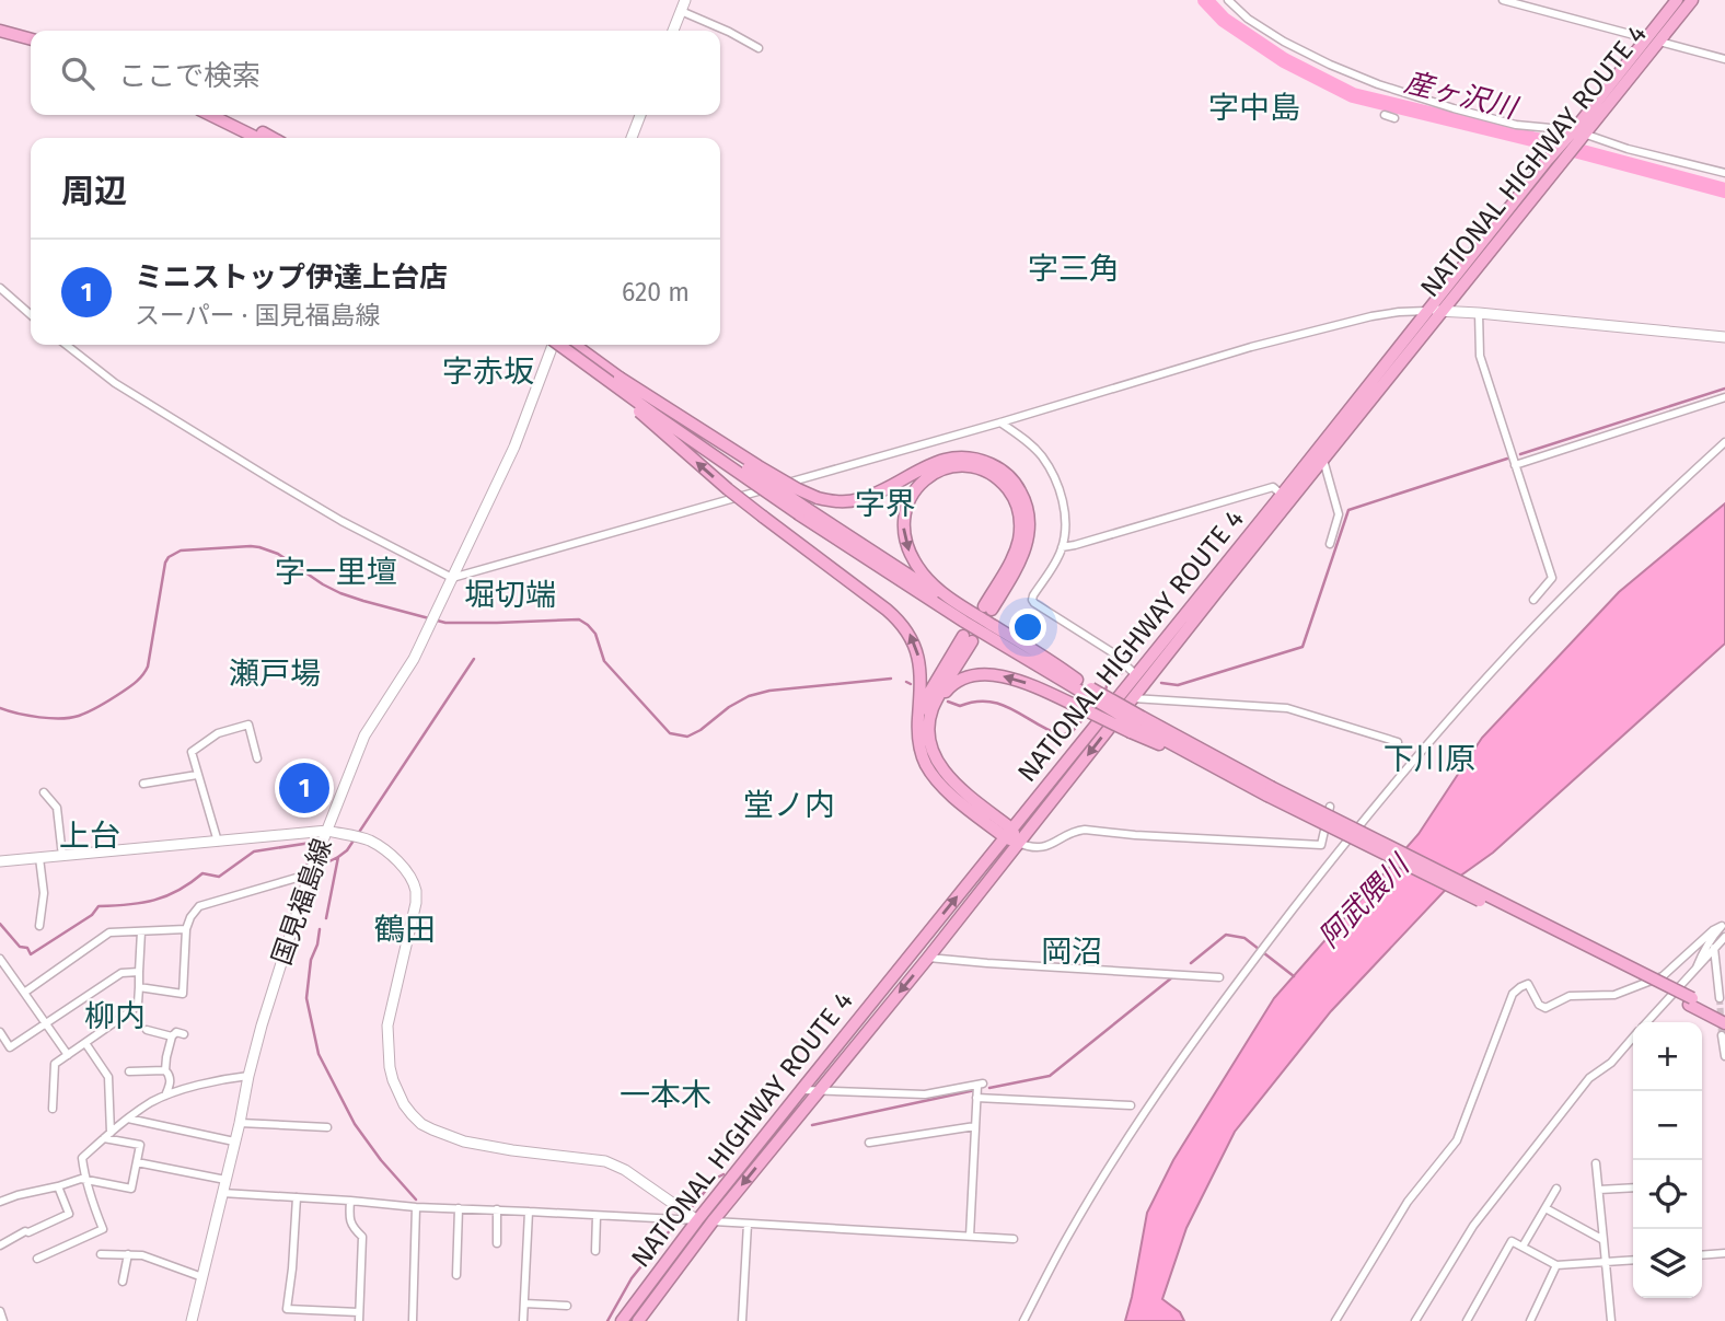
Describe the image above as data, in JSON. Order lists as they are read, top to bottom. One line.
{"streets":{"highway":["NATIONAL HIGHWAY ROUTE 4"],"street":["国見福島線"]},"districts":["字中島","字三角","字赤坂","字界","字一里壇","堀切端","瀬戸場","下川原","堂ノ内","上台","鶴田","岡沼","柳内","一本木"],"water":["産ヶ沢川","阿武隈川"],"page":{"search":"ここで検索","heading":"周辺","list":[{"mark":"1","name":"ミニストップ伊達上台店","note":"スーパー · 国見福島線","value":"620 m"}],"pins":"1","map_buttons":["+","−"]}}
